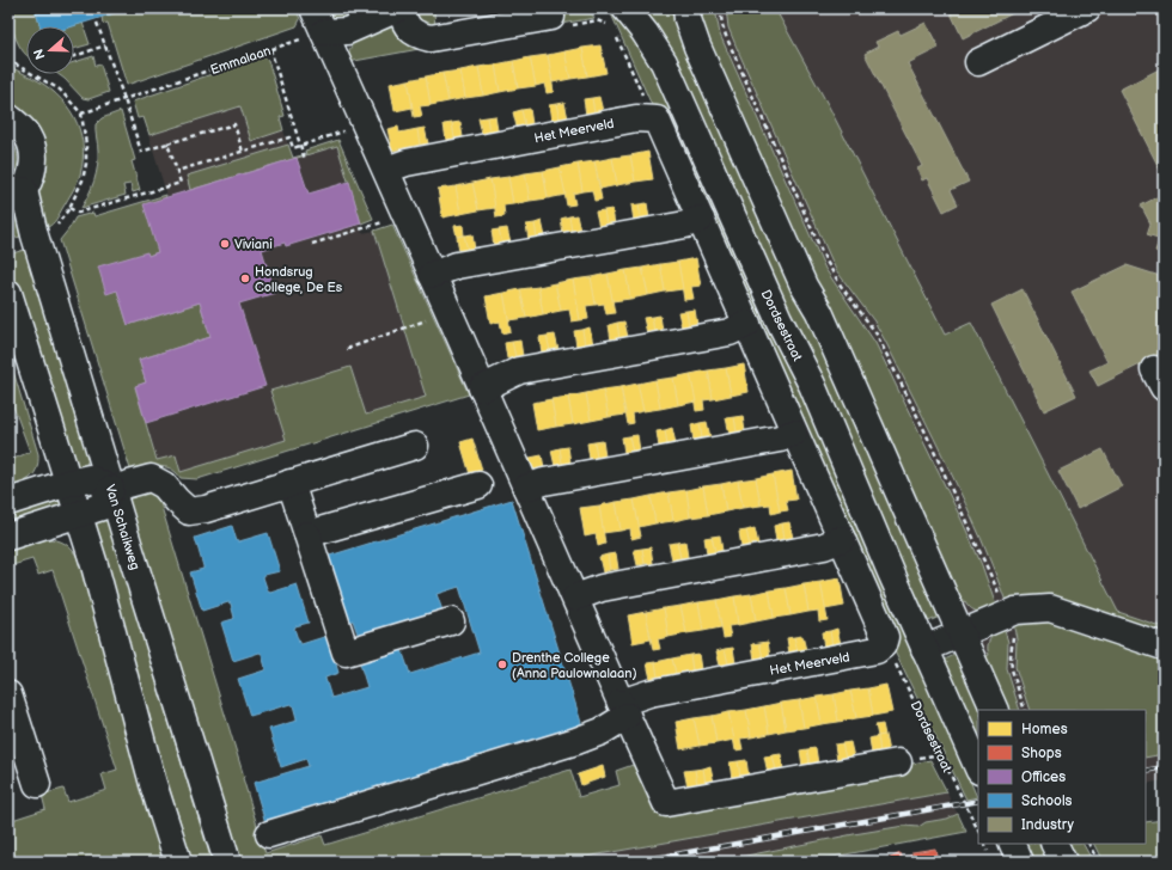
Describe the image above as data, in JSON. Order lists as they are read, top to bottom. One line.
{"streets":{"street":["Het Meerveld","Dordsestraat","Van Schaikweg"],"path":["Emmalaan"]},"crossings":[["Het Meerveld","Dordsestraat"]],"places":["Viviani","Hondsrug College, De Es","Drenthe College (Anna Paulownalaan)"],"legend":["Homes","Shops","Offices","Schools","Industry"],"north":"left"}
